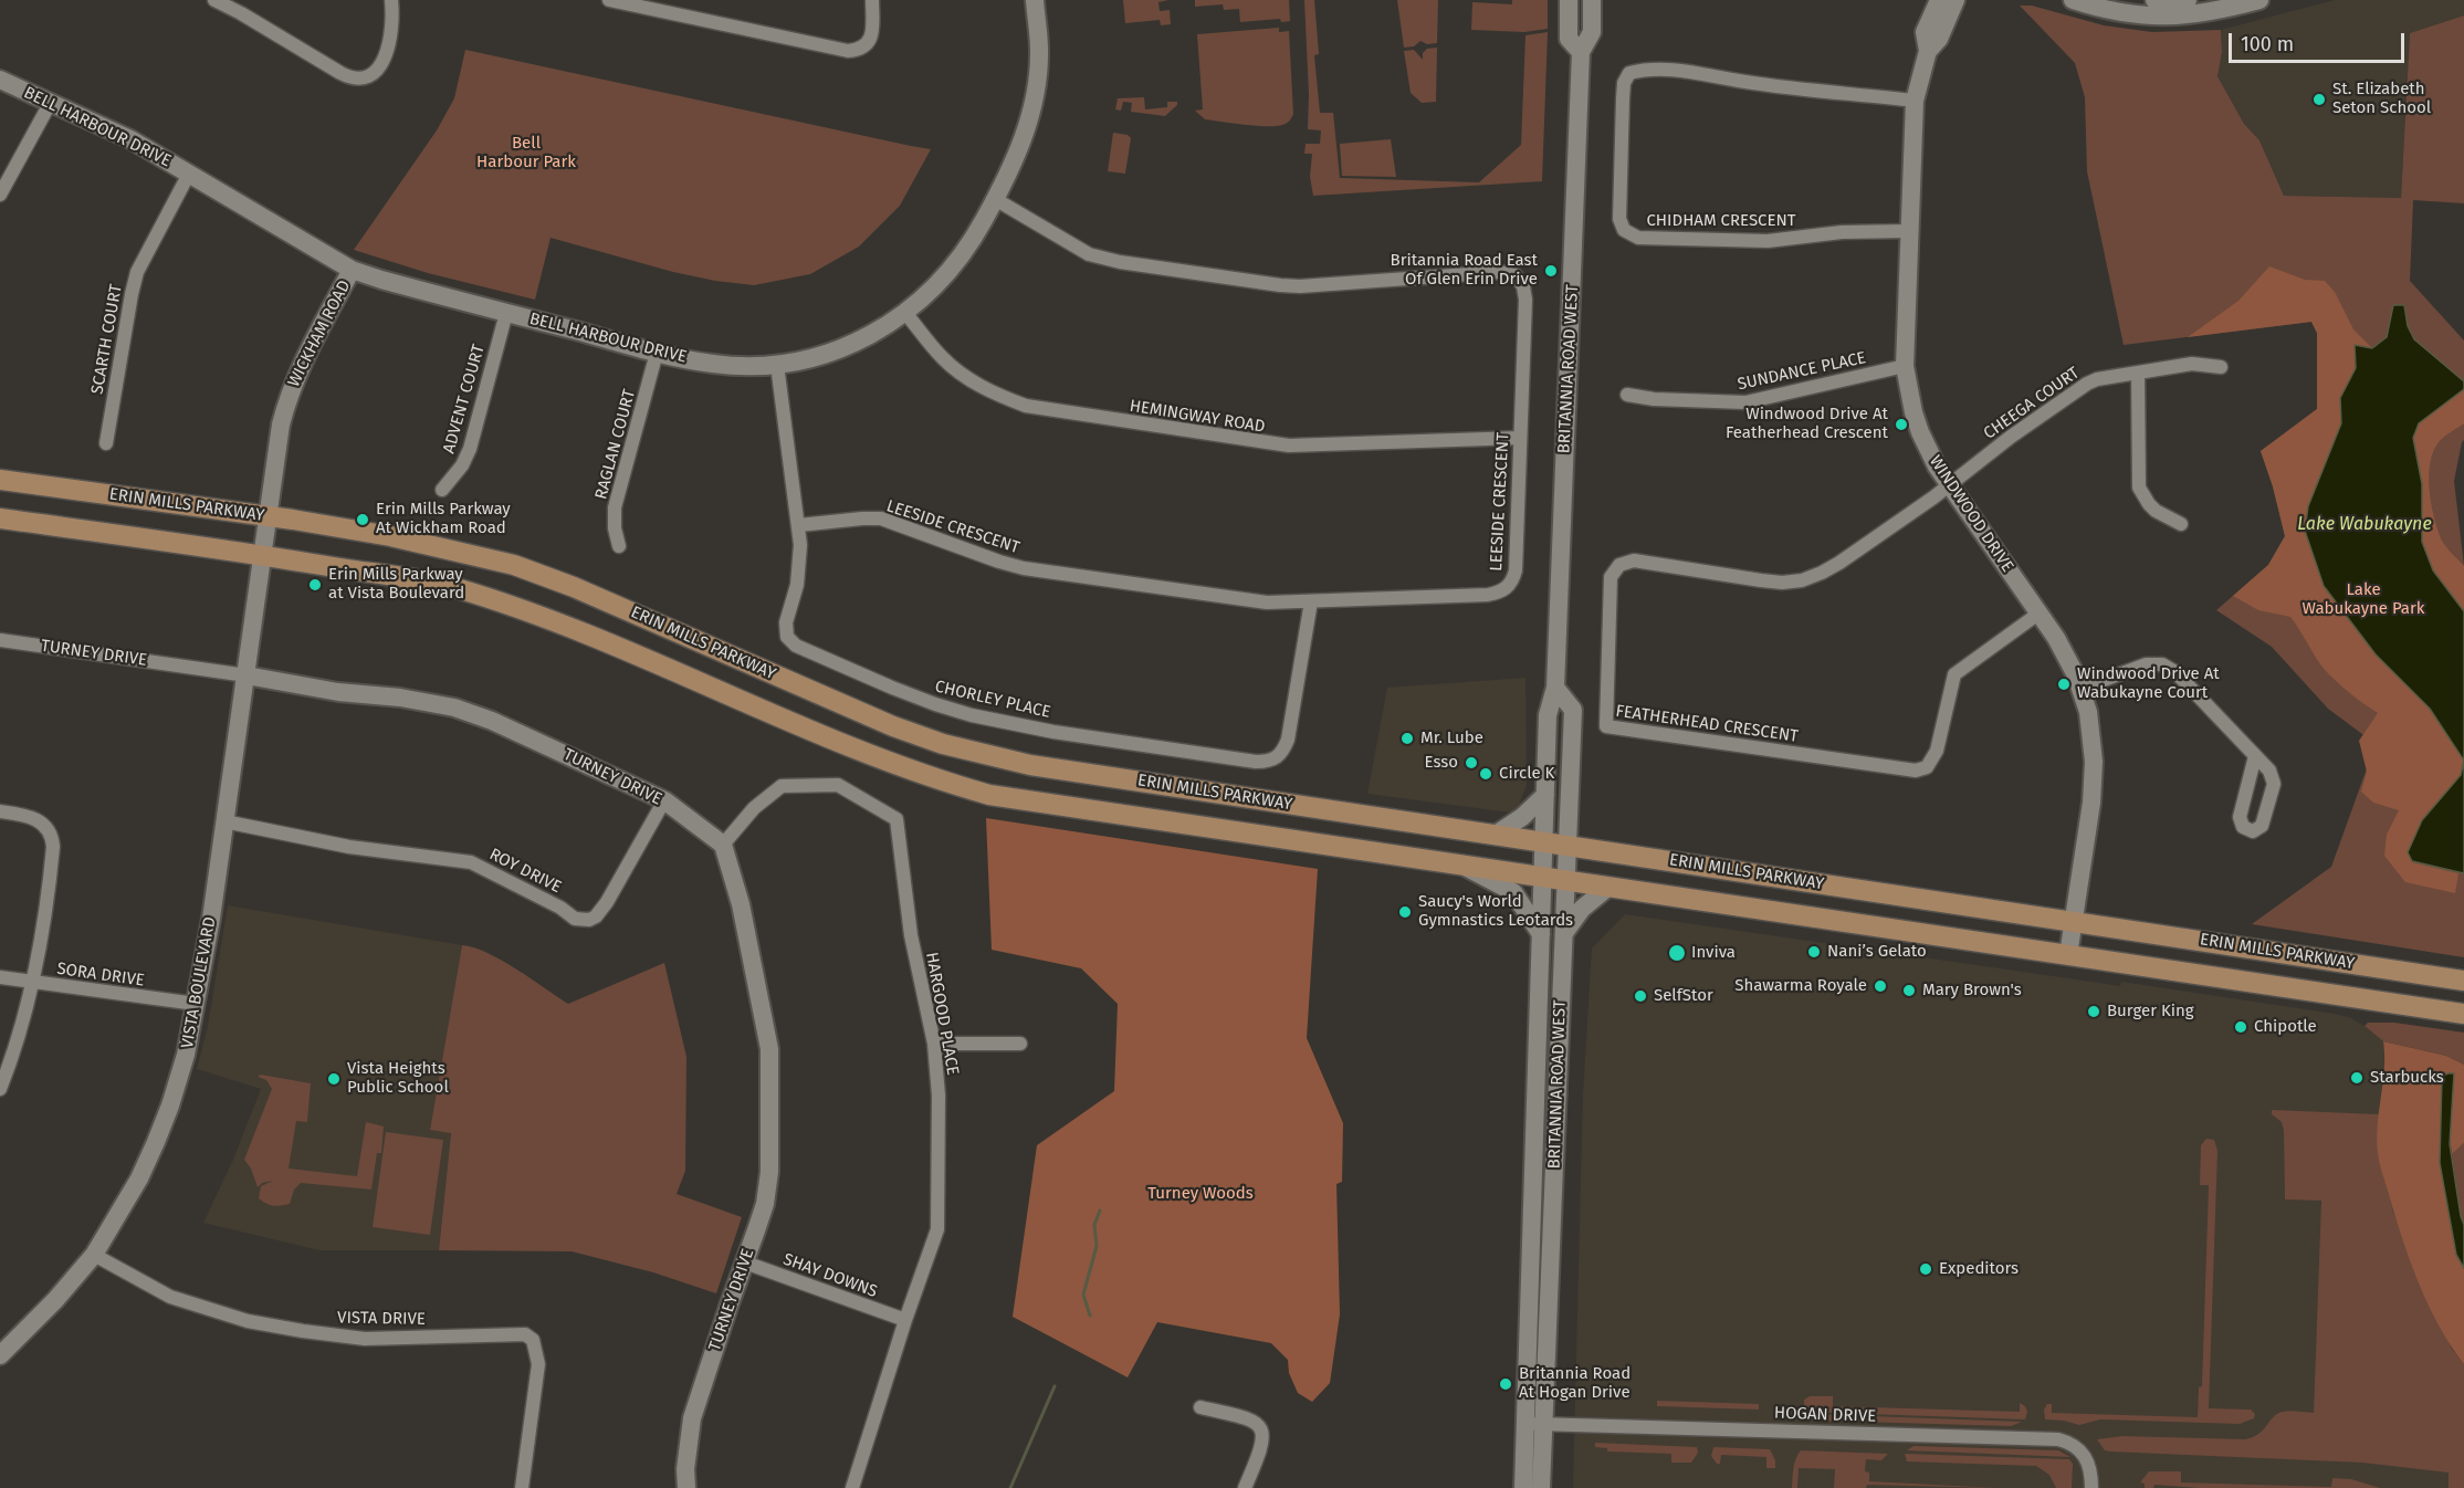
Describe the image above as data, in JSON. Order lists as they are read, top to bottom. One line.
{"streets":{"main road":["ERIN MILLS PARKWAY"],"street":["BELL HARBOUR DRIVE","CHIDHAM CRESCENT","WICKHAM ROAD","SCARTH COURT","BRITANNIA ROAD WEST","SUNDANCE PLACE","ADVENT COURT","CHEEGA COURT","HEMINGWAY ROAD","RAGLAN COURT","LEESIDE CRESCENT","WINDWOOD DRIVE","TURNEY DRIVE","CHORLEY PLACE","FEATHERHEAD CRESCENT","ROY DRIVE","SORA DRIVE","VISTA BOULEVARD","HARGOOD PLACE","SHAY DOWNS","VISTA DRIVE","HOGAN DRIVE"]},"crossings":[["BELL HARBOUR DRIVE","WICKHAM ROAD"],["BELL HARBOUR DRIVE","SCARTH COURT"],["BELL HARBOUR DRIVE","ADVENT COURT"],["BELL HARBOUR DRIVE","HEMINGWAY ROAD"],["BELL HARBOUR DRIVE","RAGLAN COURT"],["BELL HARBOUR DRIVE","LEESIDE CRESCENT"],["BELL HARBOUR DRIVE","CHORLEY PLACE"],["CHIDHAM CRESCENT","WINDWOOD DRIVE"],["WICKHAM ROAD","ERIN MILLS PARKWAY"],["WICKHAM ROAD","VISTA BOULEVARD"],["BRITANNIA ROAD WEST","ERIN MILLS PARKWAY"],["BRITANNIA ROAD WEST","HOGAN DRIVE"],["SUNDANCE PLACE","WINDWOOD DRIVE"],["CHEEGA COURT","WINDWOOD DRIVE"],["CHEEGA COURT","FEATHERHEAD CRESCENT"],["HEMINGWAY ROAD","LEESIDE CRESCENT"],["LEESIDE CRESCENT","CHORLEY PLACE"],["ERIN MILLS PARKWAY","WINDWOOD DRIVE"],["ERIN MILLS PARKWAY","VISTA BOULEVARD"],["WINDWOOD DRIVE","FEATHERHEAD CRESCENT"],["TURNEY DRIVE","ROY DRIVE"],["TURNEY DRIVE","VISTA BOULEVARD"],["TURNEY DRIVE","HARGOOD PLACE"],["TURNEY DRIVE","SHAY DOWNS"],["ROY DRIVE","VISTA BOULEVARD"],["SORA DRIVE","VISTA BOULEVARD"],["VISTA BOULEVARD","VISTA DRIVE"],["HARGOOD PLACE","SHAY DOWNS"]],"water":["Lake Wabukayne"],"parks":["Bell Harbour Park","Lake Wabukayne Park","Turney Woods"],"places":["St. Elizabeth Seton School","Britannia Road East Of Glen Erin Drive","Windwood Drive At Featherhead Crescent","Erin Mills Parkway At Wickham Road","Erin Mills Parkway at Vista Boulevard","Windwood Drive At Wabukayne Court","Mr. Lube","Esso","Circle K","Saucy's World Gymnastics Leotards","Nani’s Gelato","Inviva","Shawarma Royale","Mary Brown's","SelfStor","Burger King","Chipotle","Starbucks","Vista Heights Public School","Expeditors","Britannia Road At Hogan Drive"],"scale_bar":"100 m"}
